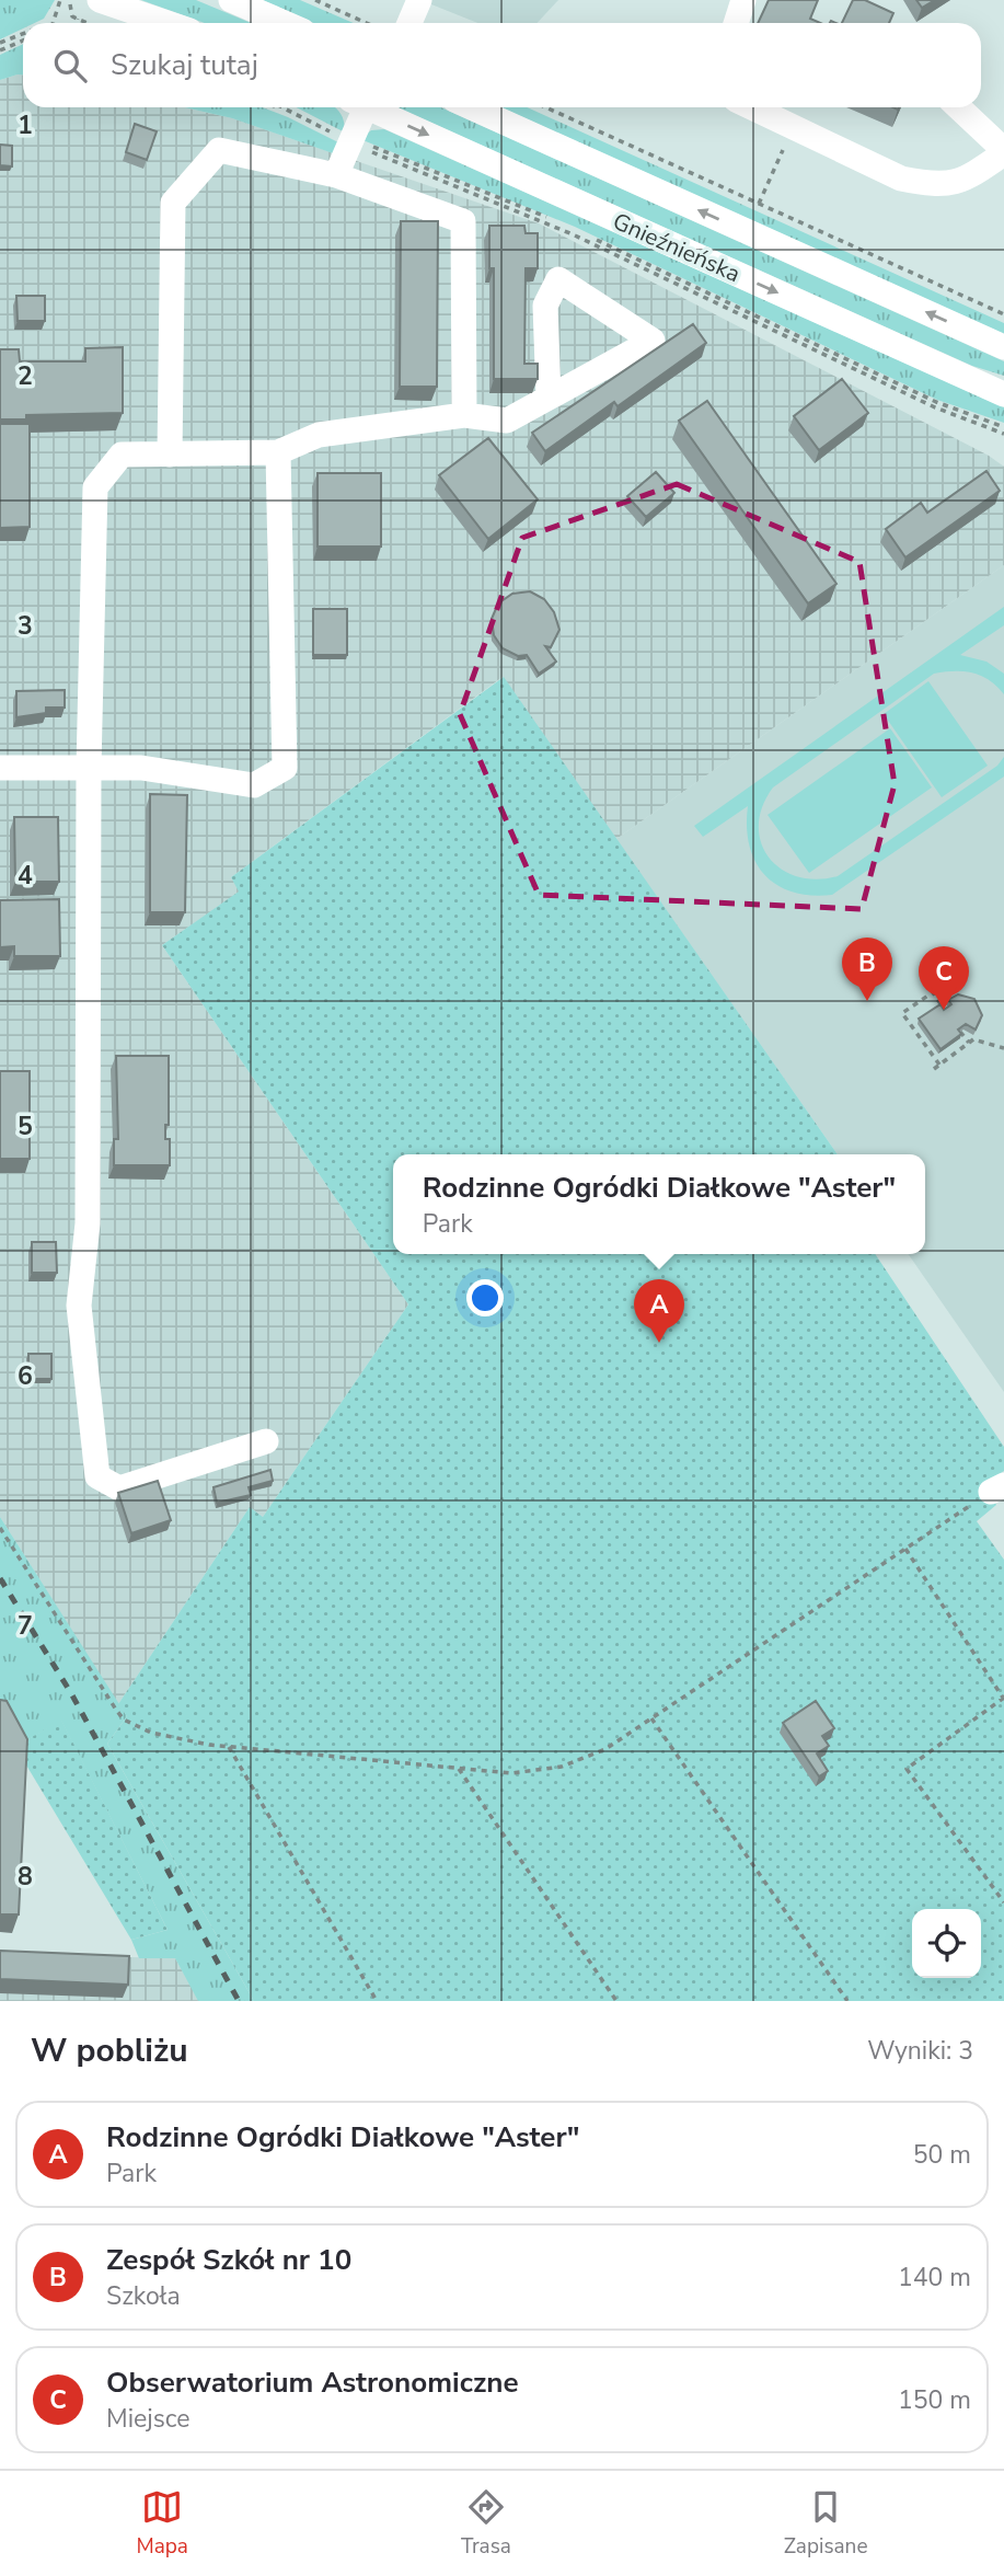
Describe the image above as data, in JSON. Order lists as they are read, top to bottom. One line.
{"streets":{"street":["Gnieźnieńska"]},"page":{"search":"Szukaj tutaj","pins":["B","C","A"],"popup":["Rodzinne Ogródki Diałkowe \"Aster\"","Park"],"heading":["W pobliżu","Wyniki: 3"],"list":[{"mark":"A","name":"Rodzinne Ogródki Diałkowe \"Aster\"","note":"Park","value":"50 m"},{"mark":"B","name":"Zespół Szkół nr 10","note":"Szkoła","value":"140 m"},{"mark":"C","name":"Obserwatorium Astronomiczne","note":"Miejsce","value":"150 m"}],"nav":["Mapa","Trasa","Zapisane"]},"grid":{"rows":["1","2","3","4","5","6","7","8"]}}
